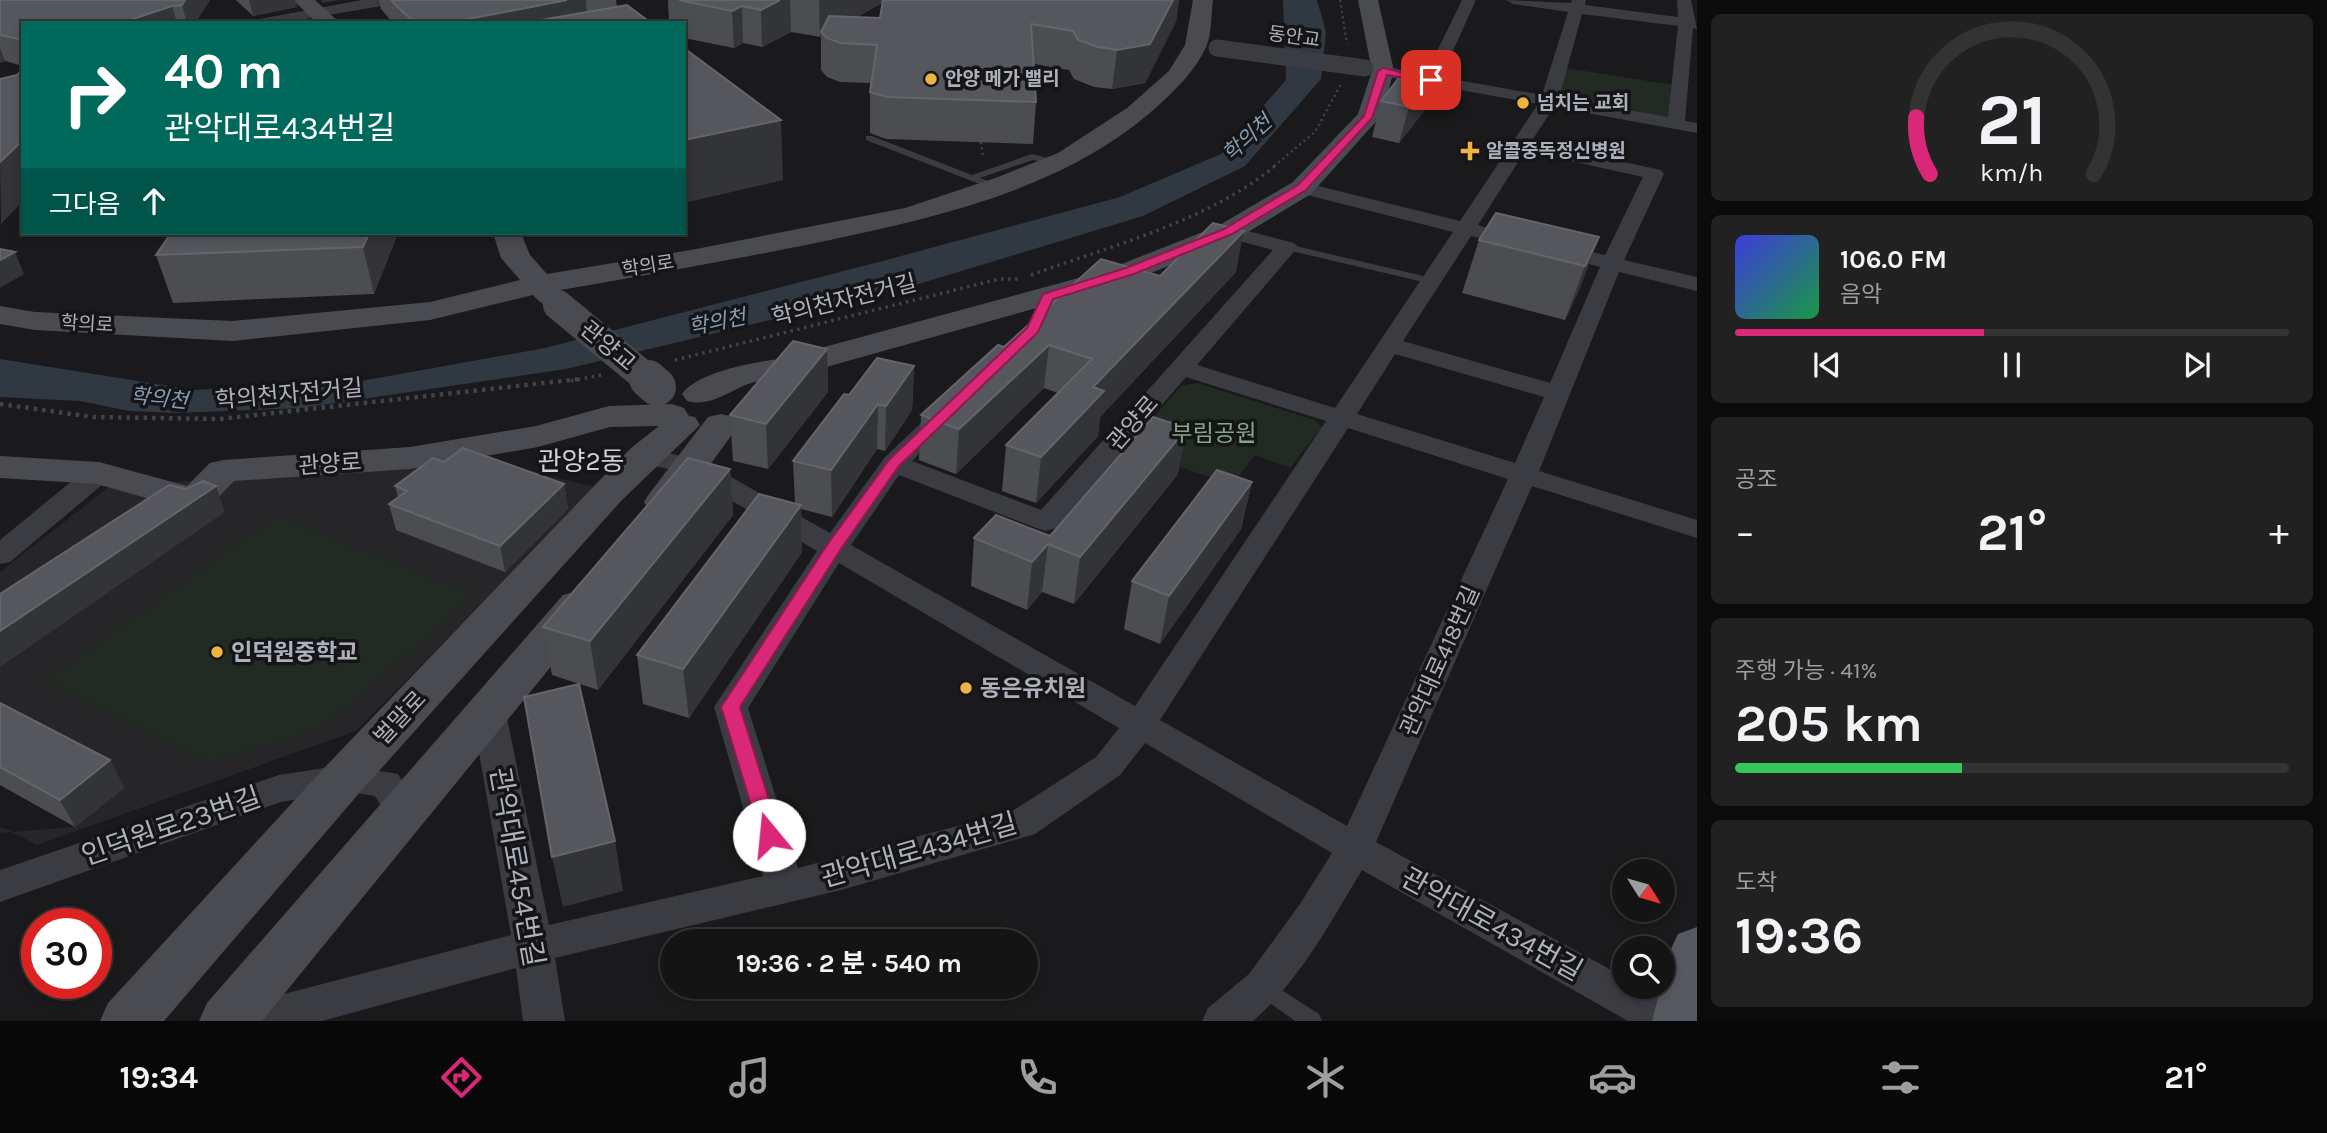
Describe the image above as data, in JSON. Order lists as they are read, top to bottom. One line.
{"streets":{"street":["동안교","학의로","관양교","관양로","관악대로418번길","벌말로","인덕원로23번길","관악대로434번길","관악대로454번길"],"path":["학의천자전거길"]},"crossings":[["동안교","학의로"],["학의로","관양교"],["학의천자전거길","관양교"],["학의천자전거길","관양로"],["학의천자전거길","벌말로"],["학의천자전거길","관악대로434번길"],["관양교","관양로"],["관양교","벌말로"],["관양교","관악대로434번길"],["관양로","벌말로"],["관양로","관악대로434번길"],["관악대로418번길","관악대로434번길"],["벌말로","인덕원로23번길"],["벌말로","관악대로434번길"],["관악대로434번길","관악대로454번길"]],"districts":["관양2동"],"water":["학의천"],"parks":["부림공원"],"places":{"other":["안양 메가 밸리","넘치는 교회","인덕원중학교","동은유치원"],"health":["알콜중독정신병원"]},"north":"bottom right","page":{"turn":["40 m","관악대로434번길"],"then":"그다음","song":["106.0 FM","음악"],"tile":["공조",["주행 가능 · 41%","205 km"],["도착","19:36"]],"heat":["−","21°","+"],"limit":"30","trip":"19:36 · 2 분 · 540 m","tabs":["19:34","21°"],"gauge":["21","km/h"]}}
